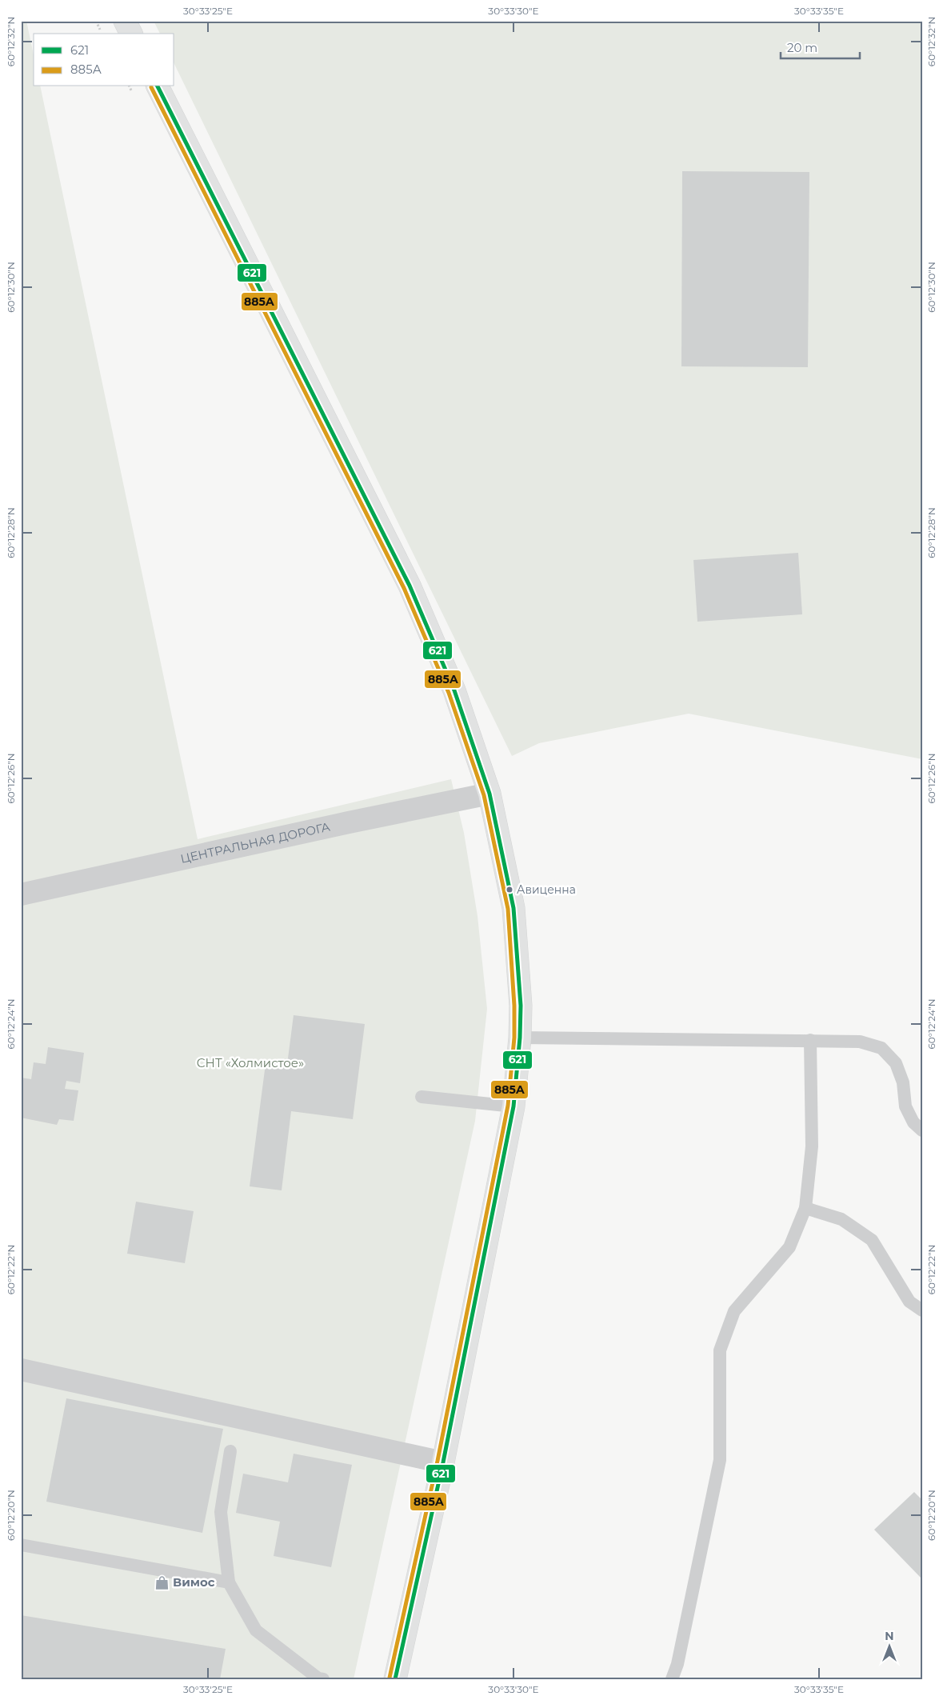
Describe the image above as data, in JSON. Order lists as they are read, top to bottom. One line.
{"streets":{"street":["ЦЕНТРАЛЬНАЯ ДОРОГА"]},"parks":["СНТ «Холмистое»"],"places":{"other":["Авиценна"],"shop":["Вимос"]},"lines":["transit line 621","transit line 885А"],"legend":["621","885А"],"scale_bar":"20 m","north":"top","coordinates":["30°33'25\"E","30°33'30\"E","30°33'35\"E","60°12'32\"N","60°12'30\"N","60°12'28\"N","60°12'26\"N","60°12'24\"N","60°12'22\"N","60°12'20\"N"]}
